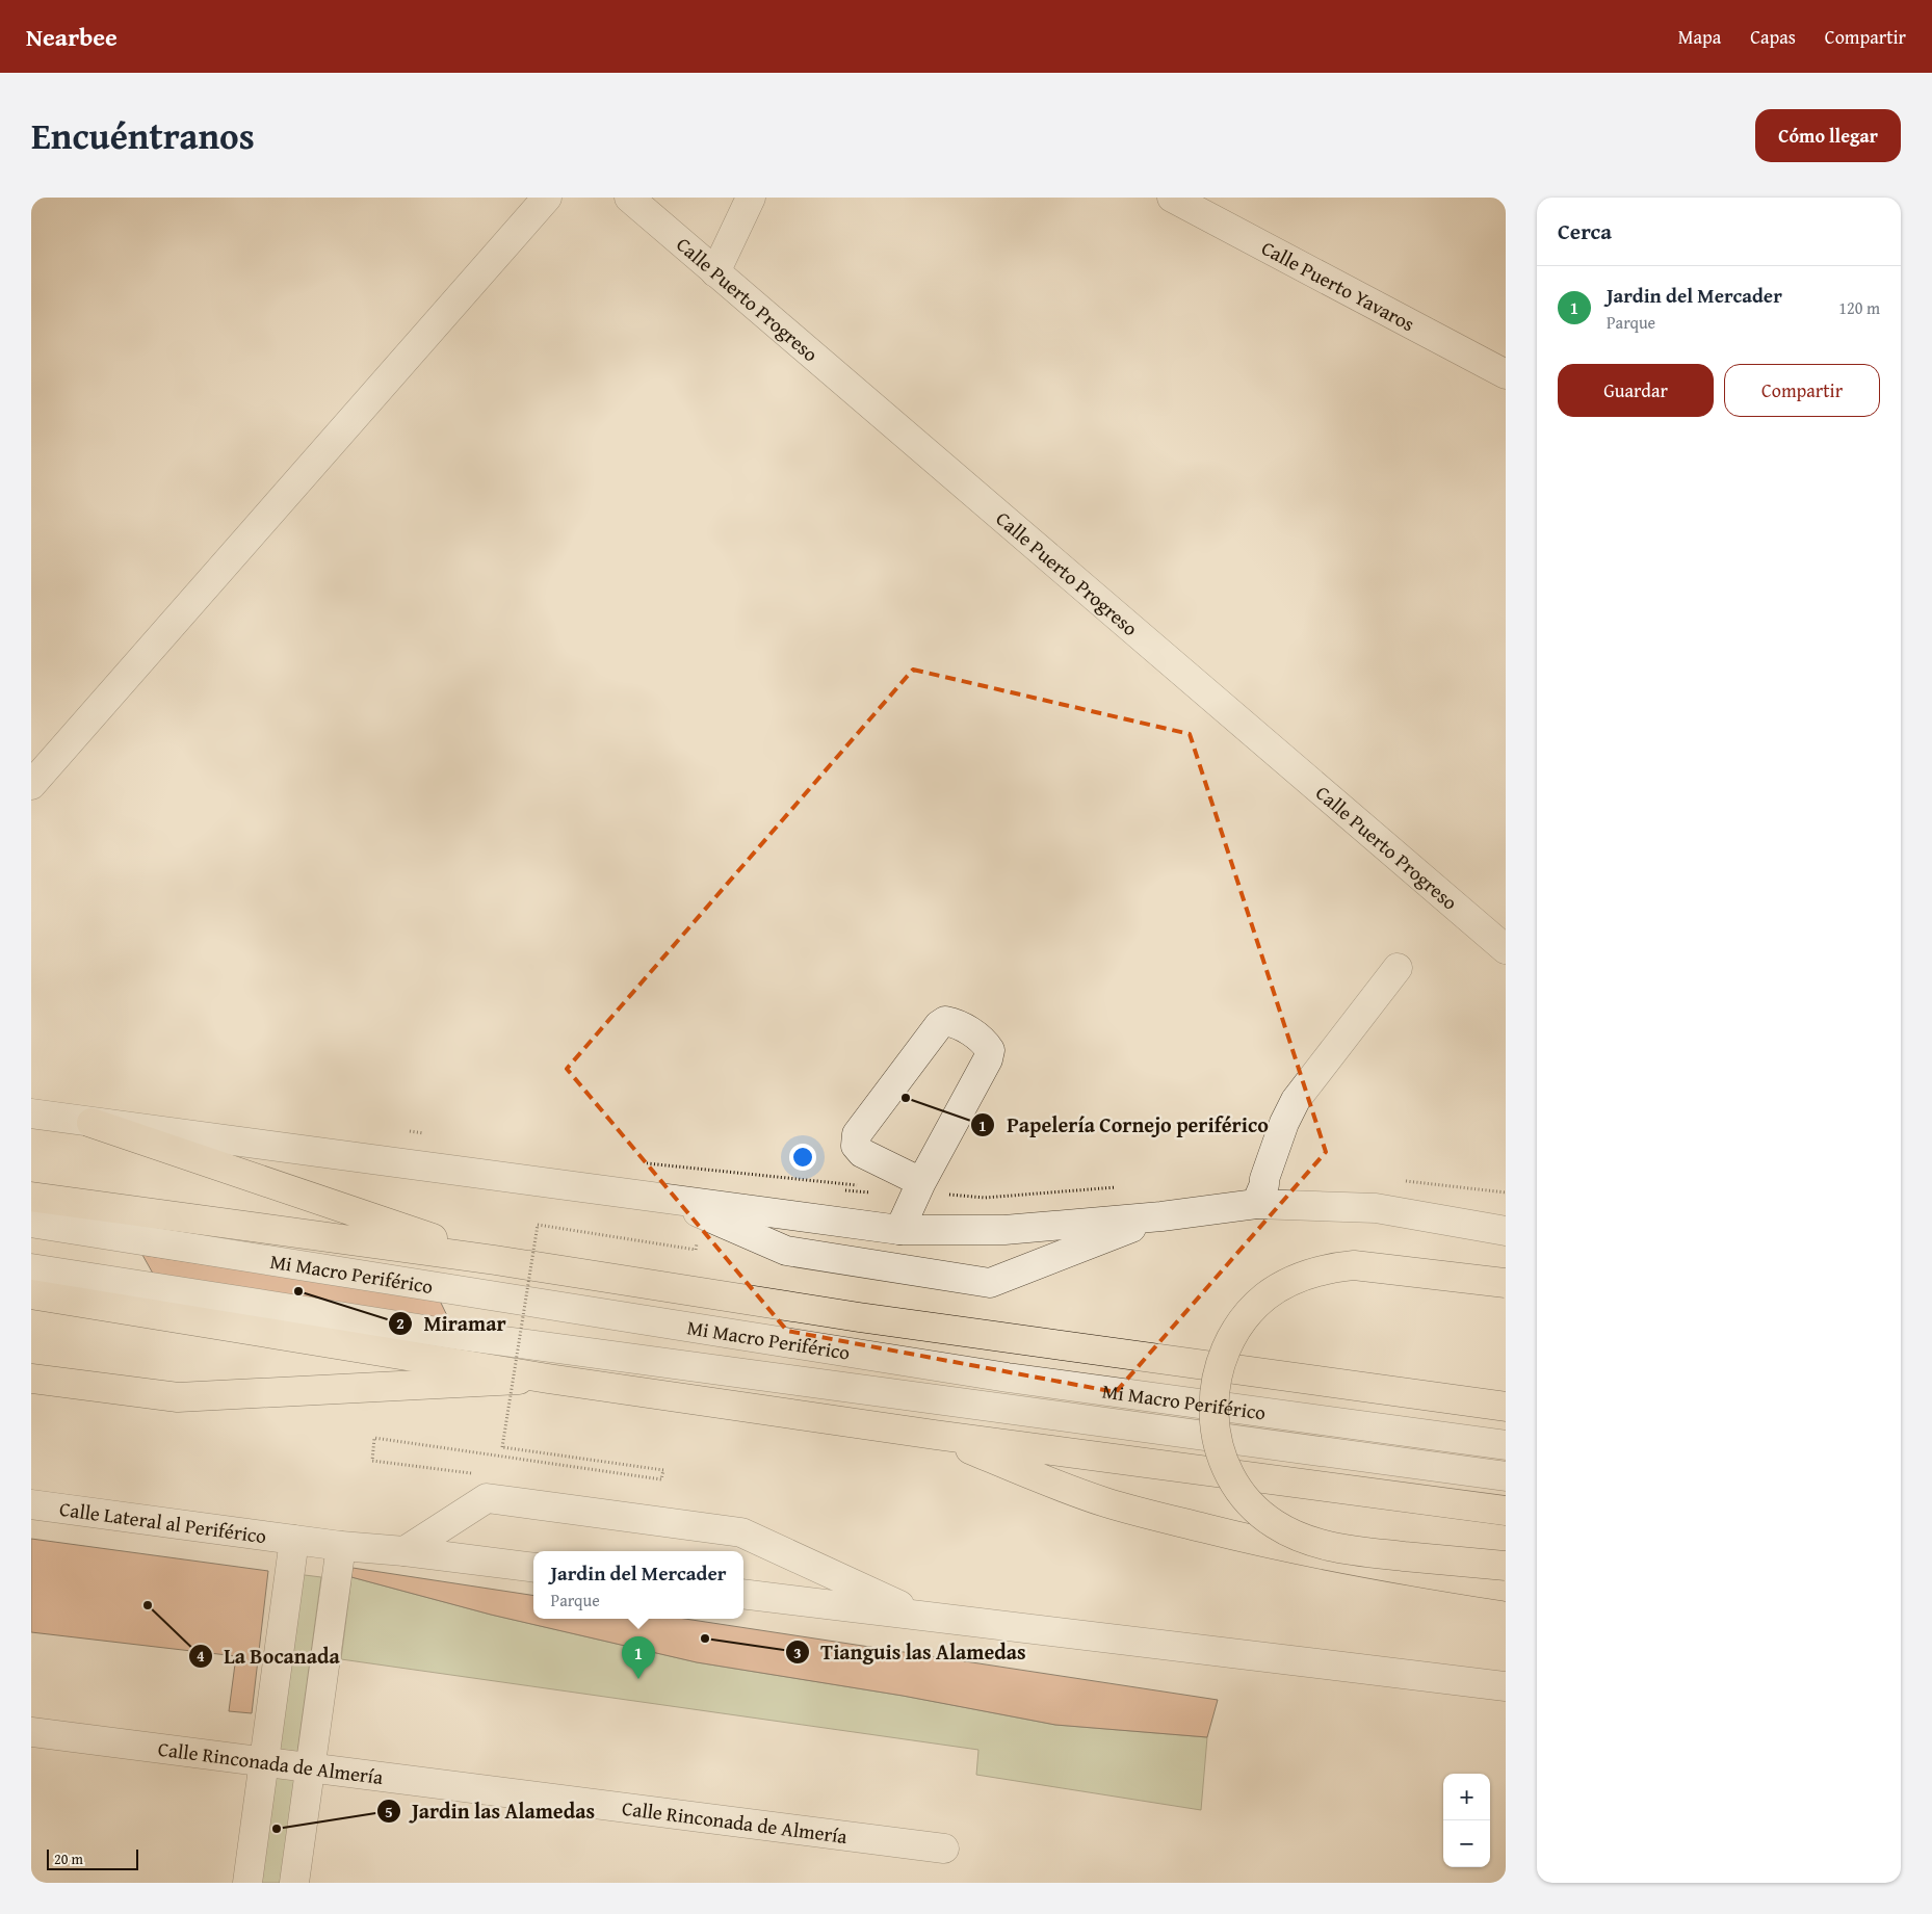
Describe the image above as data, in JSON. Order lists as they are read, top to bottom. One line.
{"streets":{"street":["Calle Puerto Yavaros","Calle Puerto Progreso","Mi Macro Periférico","Calle Lateral al Periférico","Calle Rinconada de Almería"]},"places":["Papelería Cornejo periférico","Miramar","La Bocanada","Tianguis las Alamedas","Jardin las Alamedas"],"scale_bar":"20 m","page":{"header":"Nearbee","nav":["Mapa","Capas","Compartir"],"title":"Encuéntranos","buttons":["Cómo llegar",["Guardar","Compartir"]],"heading":"Cerca","list":[{"mark":"1","name":"Jardin del Mercader","note":"Parque","value":"120 m"}],"popup":["Jardin del Mercader","Parque"],"pins":"1","map_buttons":["+","−"],"scale":"20 m"}}
